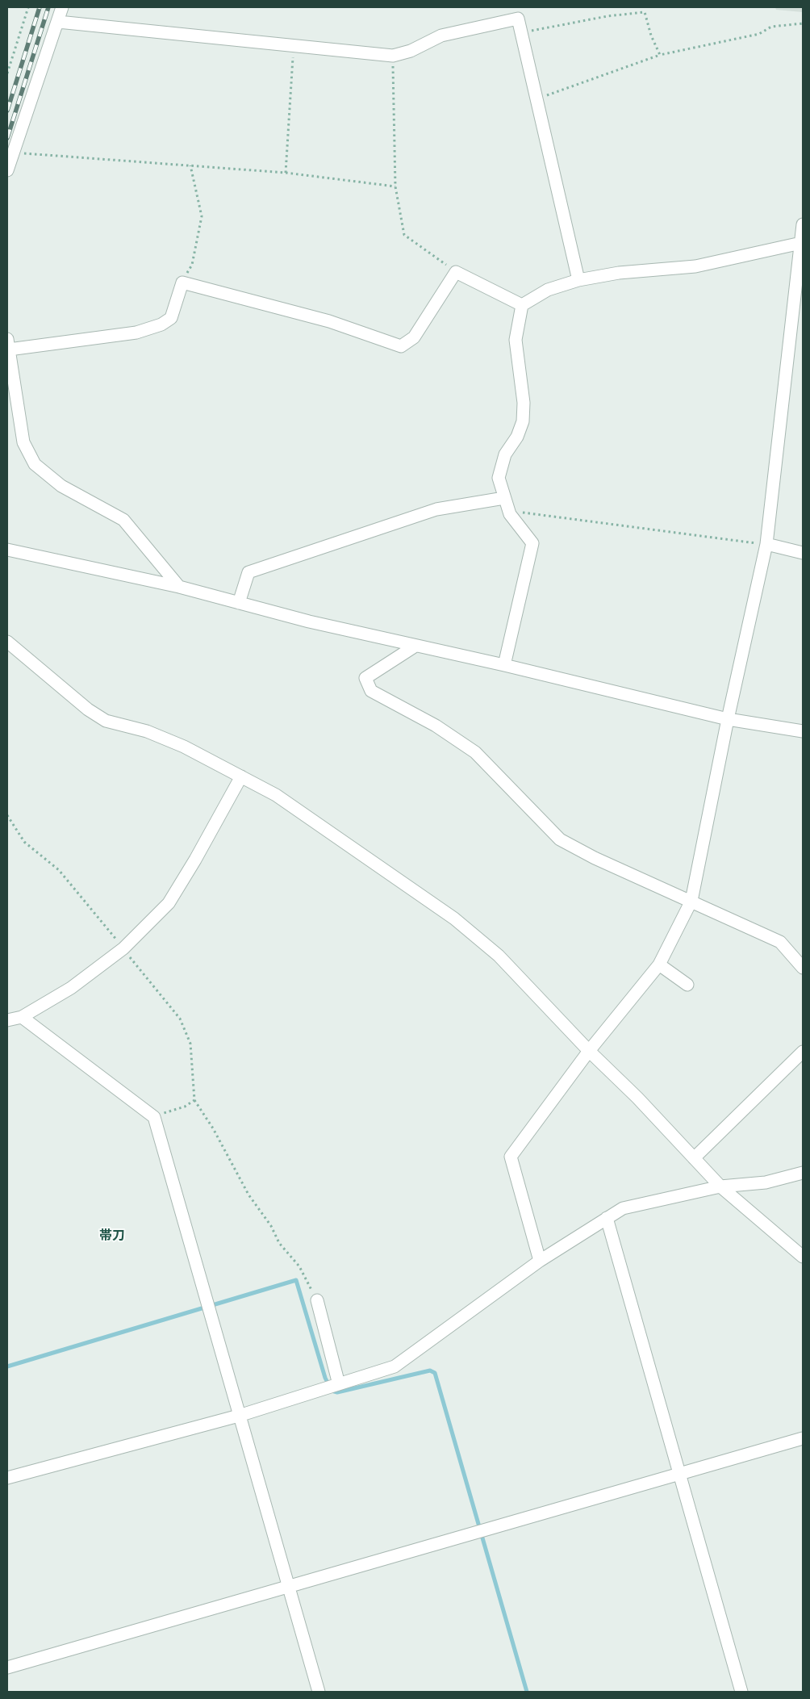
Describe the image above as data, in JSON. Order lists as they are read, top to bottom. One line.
{"districts":["帯刀"]}
